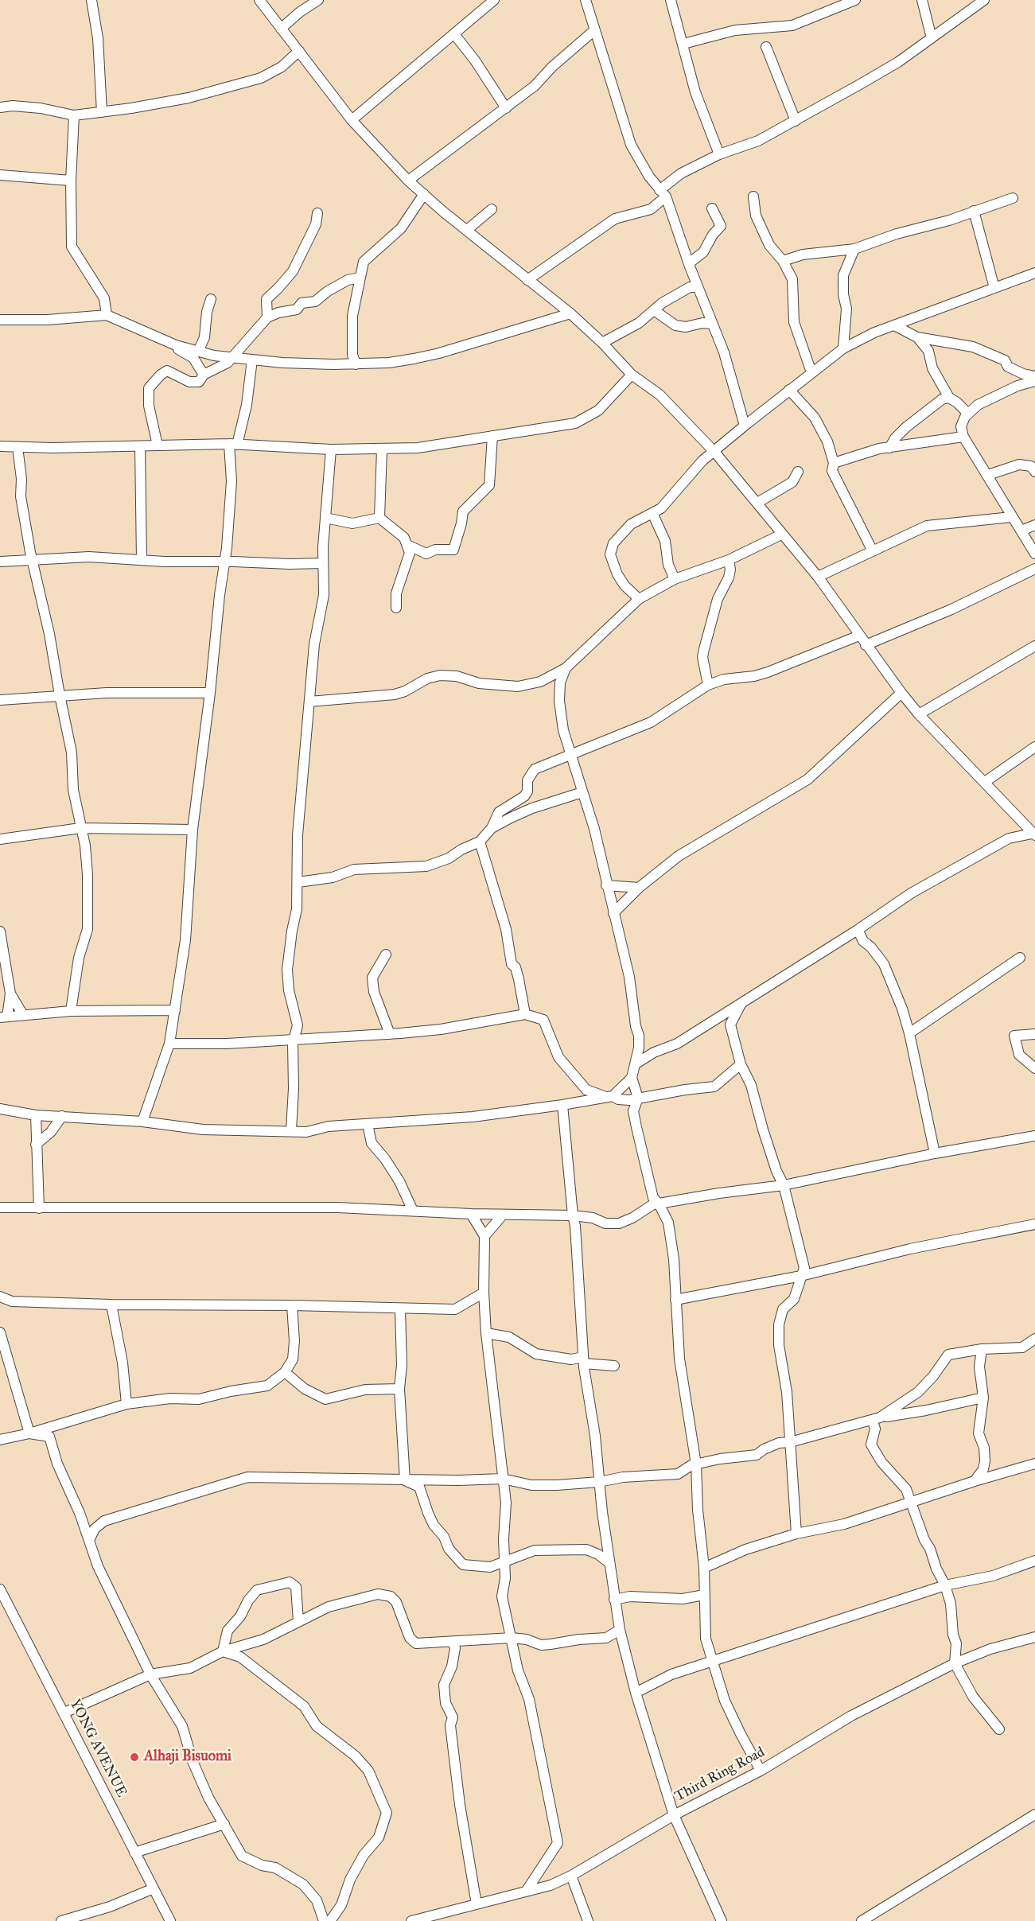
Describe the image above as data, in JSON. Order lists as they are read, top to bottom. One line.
{"streets":{"street":["YONG AVENUE","Third Ring Road"]},"places":["Alhaji Bisuomi"]}
